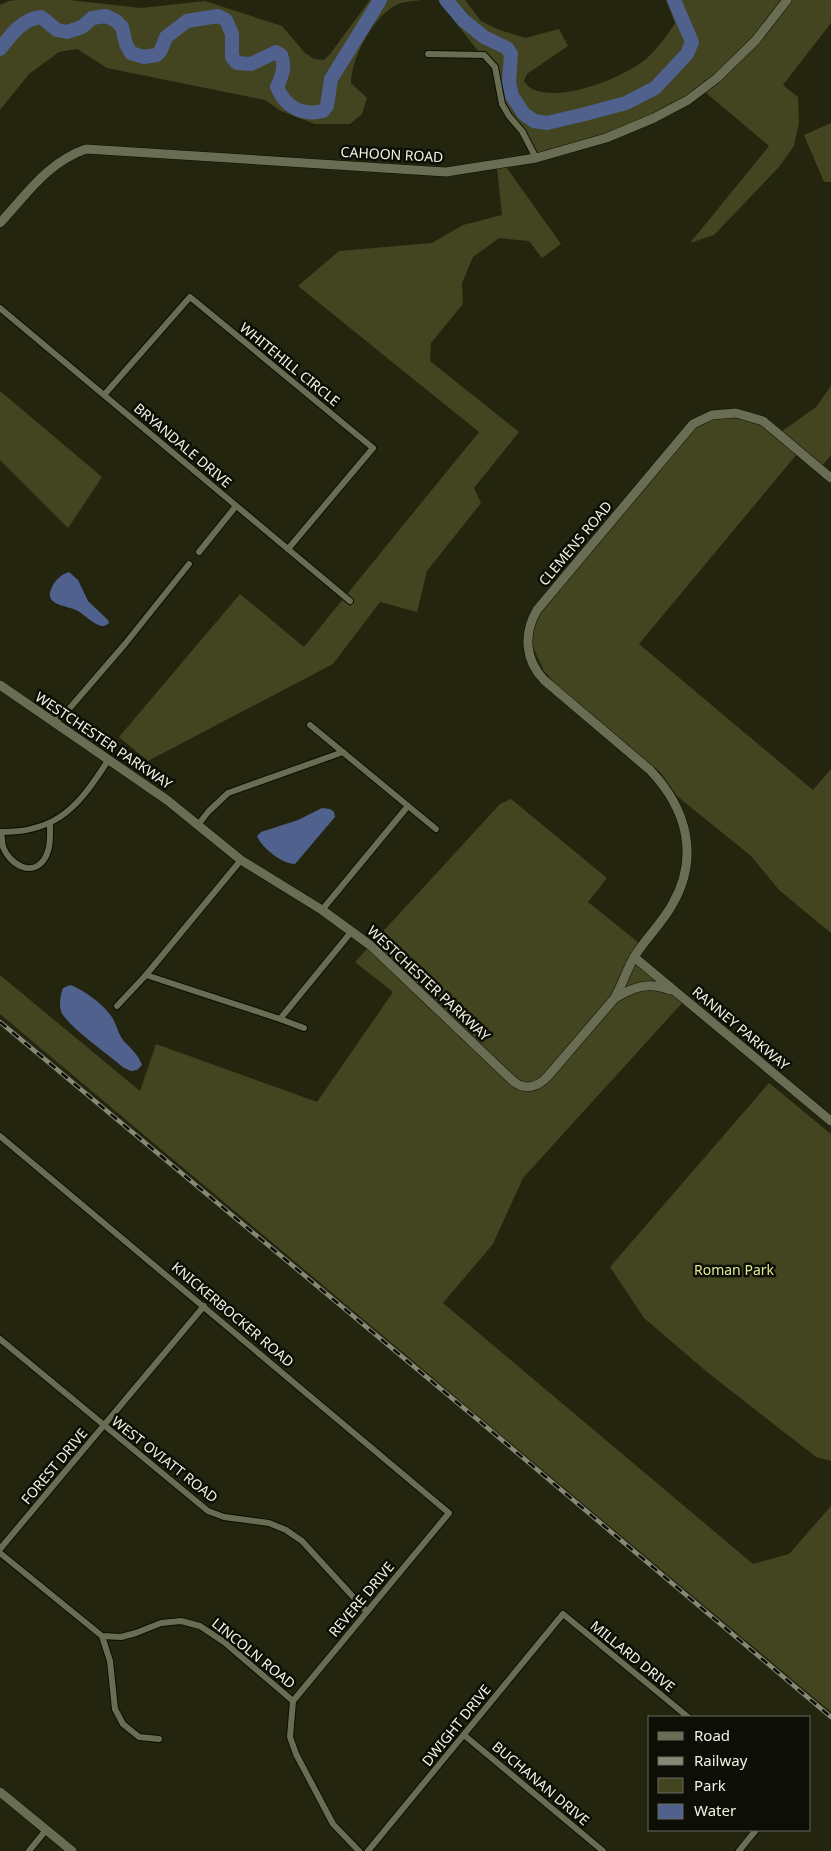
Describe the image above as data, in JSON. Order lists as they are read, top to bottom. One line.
{"streets":{"street":["CAHOON ROAD","WHITEHILL CIRCLE","BRYANDALE DRIVE","CLEMENS ROAD","WESTCHESTER PARKWAY","RANNEY PARKWAY","KNICKERBOCKER ROAD","WEST OVIATT ROAD","FOREST DRIVE","REVERE DRIVE","LINCOLN ROAD","MILLARD DRIVE","DWIGHT DRIVE","BUCHANAN DRIVE"]},"crossings":[["WHITEHILL CIRCLE","BRYANDALE DRIVE"],["CLEMENS ROAD","WESTCHESTER PARKWAY"],["WESTCHESTER PARKWAY","RANNEY PARKWAY"],["KNICKERBOCKER ROAD","FOREST DRIVE"],["KNICKERBOCKER ROAD","REVERE DRIVE"],["WEST OVIATT ROAD","FOREST DRIVE"],["WEST OVIATT ROAD","REVERE DRIVE"],["REVERE DRIVE","LINCOLN ROAD"],["MILLARD DRIVE","DWIGHT DRIVE"],["DWIGHT DRIVE","BUCHANAN DRIVE"]],"parks":["Roman Park"],"legend":["Road","Railway","Park","Water"]}
